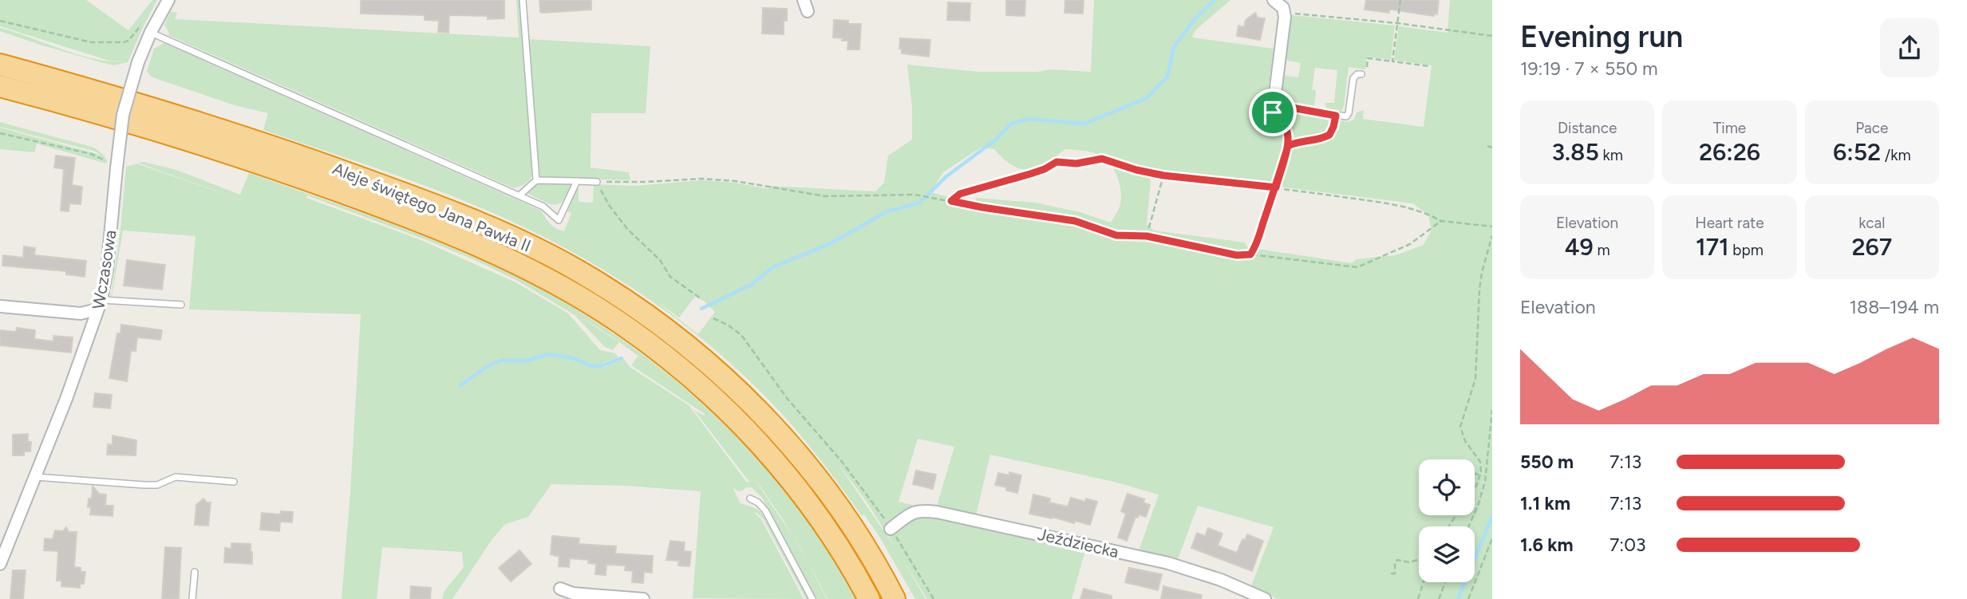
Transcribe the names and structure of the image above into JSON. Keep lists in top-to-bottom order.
{
  "streets": {
    "highway": ["Aleje świętego Jana Pawła II"],
    "street": ["Wczasowa", "Jeździecka"]
  },
  "page": {
    "heading": ["Evening run", "19:19 · 7 × 550 m"],
    "stats": [
      ["Distance", "3.85 km"],
      ["Time", "26:26"],
      ["Pace", "6:52 /km"],
      ["Elevation", "49 m"],
      ["Heart rate", "171 bpm"],
      ["kcal", "267"]
    ],
    "chart": ["Elevation", "188–194 m"],
    "list": [
      {
        "name": "550 m",
        "note": "7:13"
      },
      {
        "name": "1.1 km",
        "note": "7:13"
      },
      {
        "name": "1.6 km",
        "note": "7:03"
      }
    ]
  }
}
